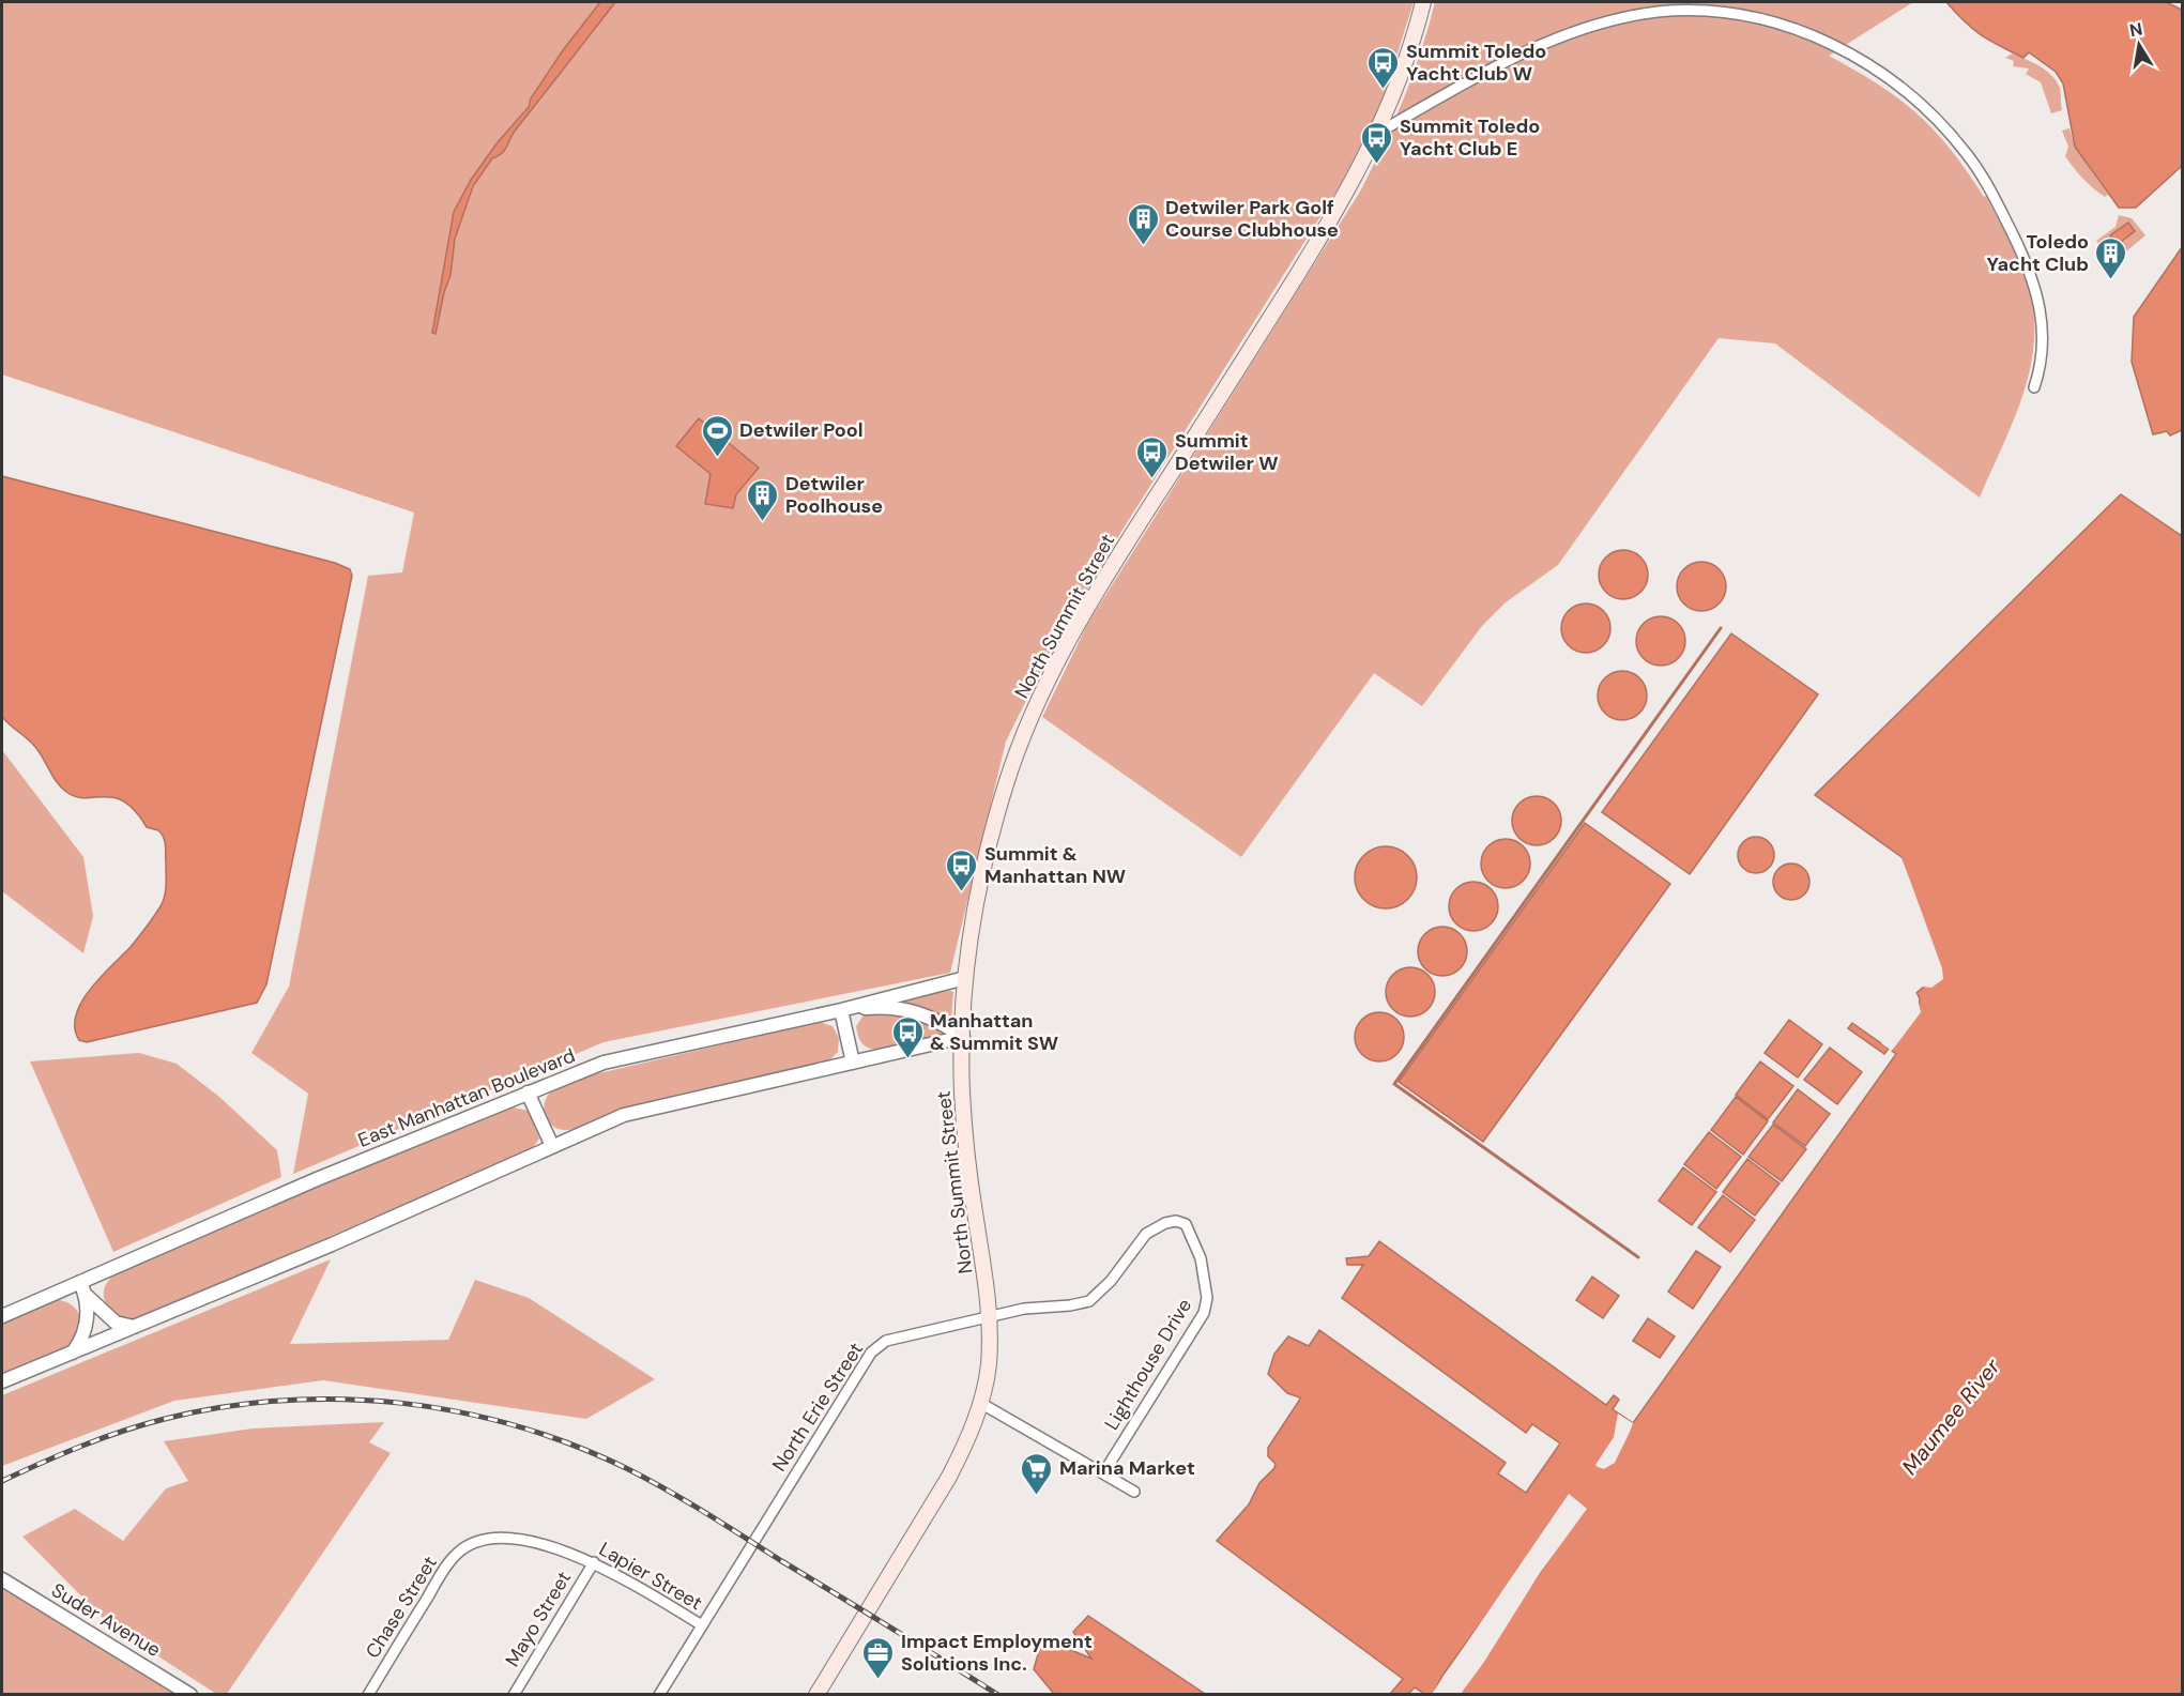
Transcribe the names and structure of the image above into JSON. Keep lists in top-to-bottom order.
{
  "streets": {
    "main road": ["North Summit Street"],
    "street": [
      "East Manhattan Boulevard",
      "Lighthouse Drive",
      "North Erie Street",
      "Lapier Street",
      "Chase Street",
      "Mayo Street",
      "Suder Avenue"
    ]
  },
  "crossings": [
    ["North Summit Street", "East Manhattan Boulevard"],
    ["North Summit Street", "North Erie Street"],
    ["Lighthouse Drive", "North Erie Street"],
    ["North Erie Street", "Lapier Street"],
    ["Lapier Street", "Chase Street"],
    ["Lapier Street", "Mayo Street"]
  ],
  "water": ["Maumee River"],
  "places": {
    "bus stop": [
      "Summit Toledo Yacht Club W",
      "Summit Toledo Yacht Club E",
      "Summit Detwiler W",
      "Summit & Manhattan NW",
      "Manhattan & Summit SW"
    ],
    "building": ["Detwiler Park Golf Course Clubhouse", "Toledo Yacht Club", "Detwiler Poolhouse"],
    "sports": ["Detwiler Pool"],
    "supermarket": ["Marina Market"],
    "office": ["Impact Employment Solutions Inc."]
  },
  "north": "top"
}
